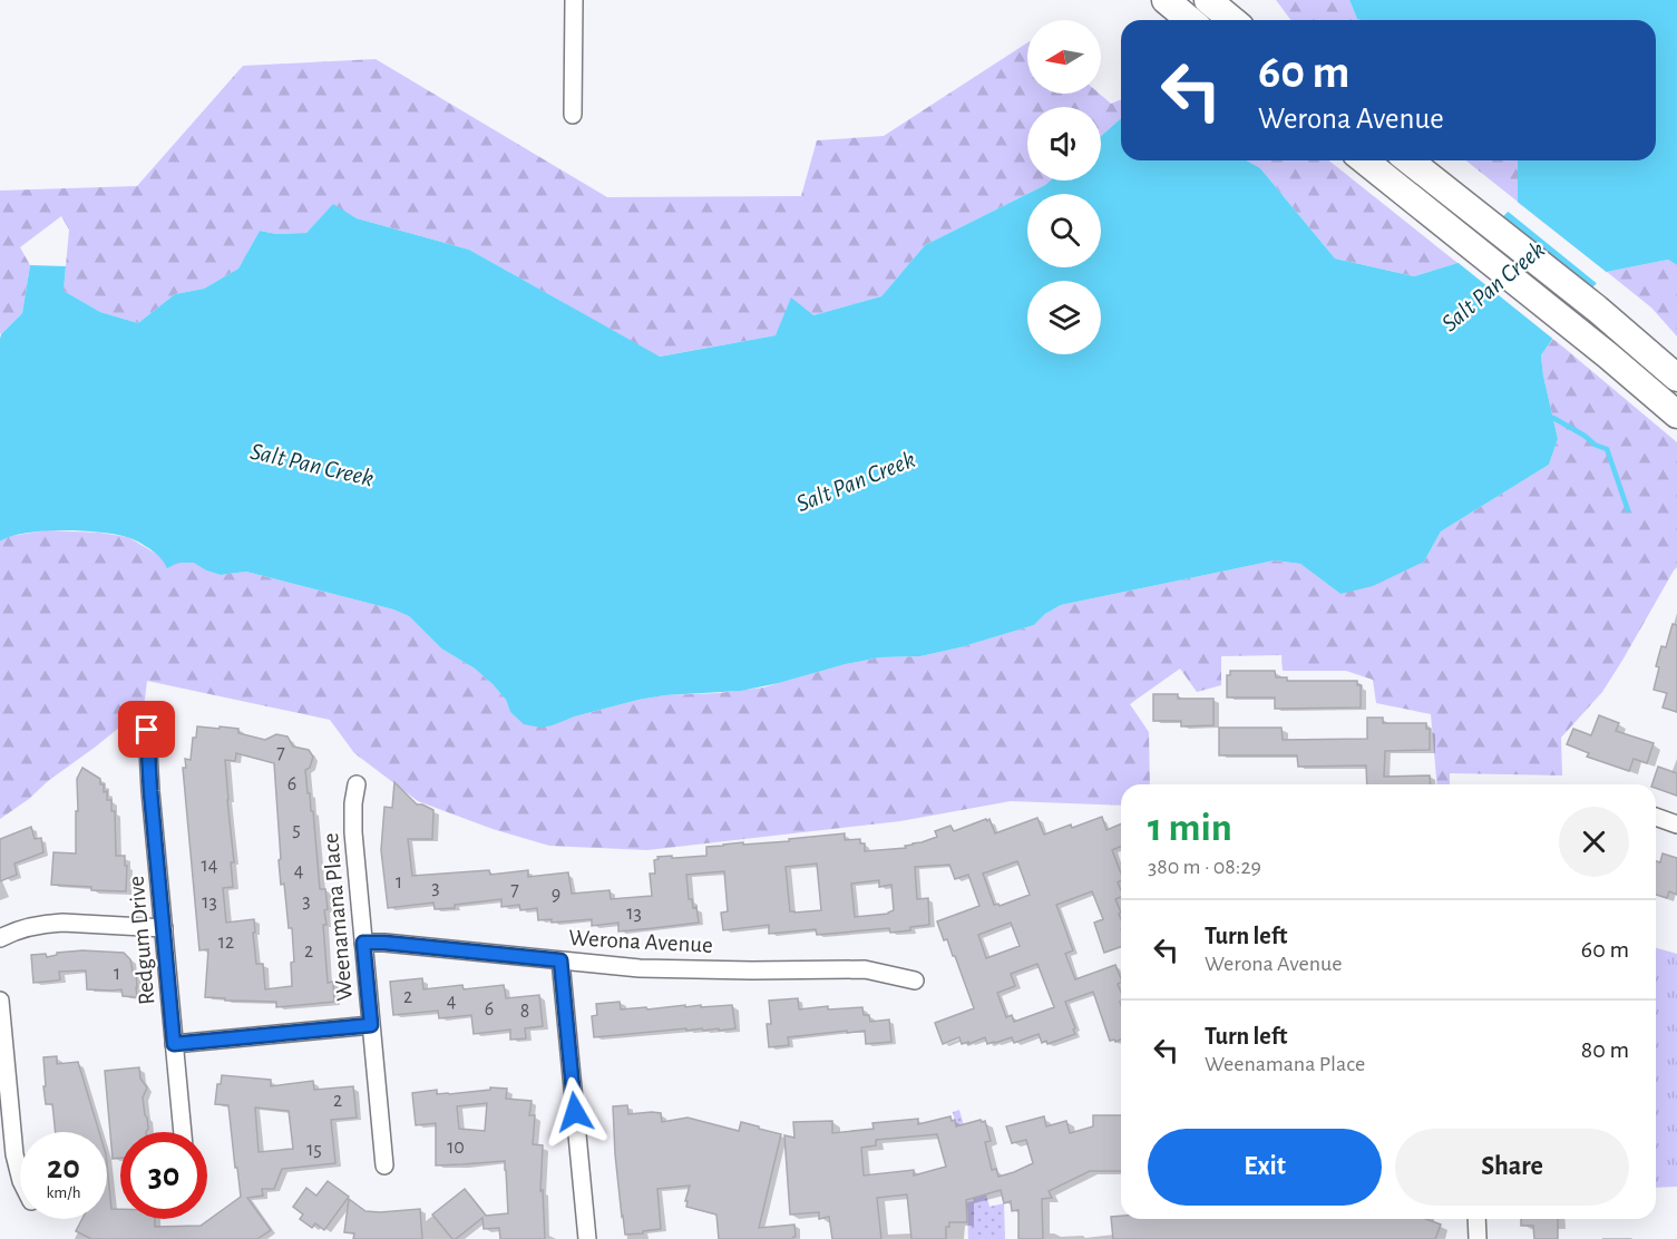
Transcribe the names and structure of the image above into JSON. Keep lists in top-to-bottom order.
{
  "streets": {
    "street": ["Weenamana Place", "Redgum Drive", "Werona Avenue"]
  },
  "crossings": [
    ["Weenamana Place", "Werona Avenue"]
  ],
  "water": ["Salt Pan Creek"],
  "house_numbers": [
    "7",
    "6",
    "5",
    "14",
    "4",
    "1",
    "3",
    "7",
    "9",
    "3",
    "13",
    "13",
    "12",
    "2",
    "1",
    "2",
    "4",
    "6",
    "8",
    "2",
    "10",
    "15"
  ],
  "north": "left",
  "page": {
    "turn": ["60 m", "Werona Avenue"],
    "heading": ["1 min", "380 m · 08:29"],
    "list": [
      {
        "name": "Turn left",
        "note": "Werona Avenue",
        "value": "60 m"
      },
      {
        "name": "Turn left",
        "note": "Weenamana Place",
        "value": "80 m"
      }
    ],
    "buttons": ["Exit", "Share"],
    "speed": "20 km/h",
    "limit": "30"
  }
}
